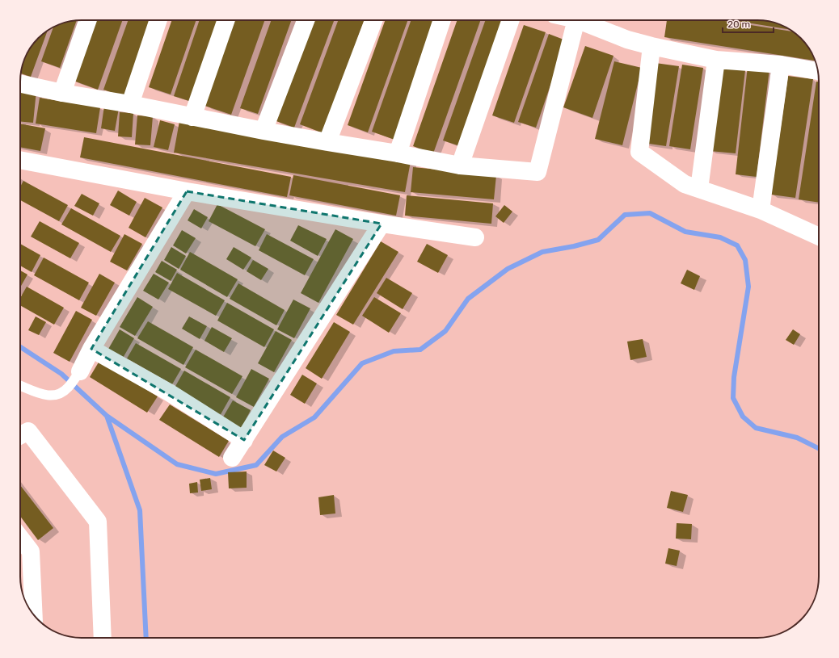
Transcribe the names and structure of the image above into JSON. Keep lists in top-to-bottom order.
{
  "scale_bar": "20 m"
}
